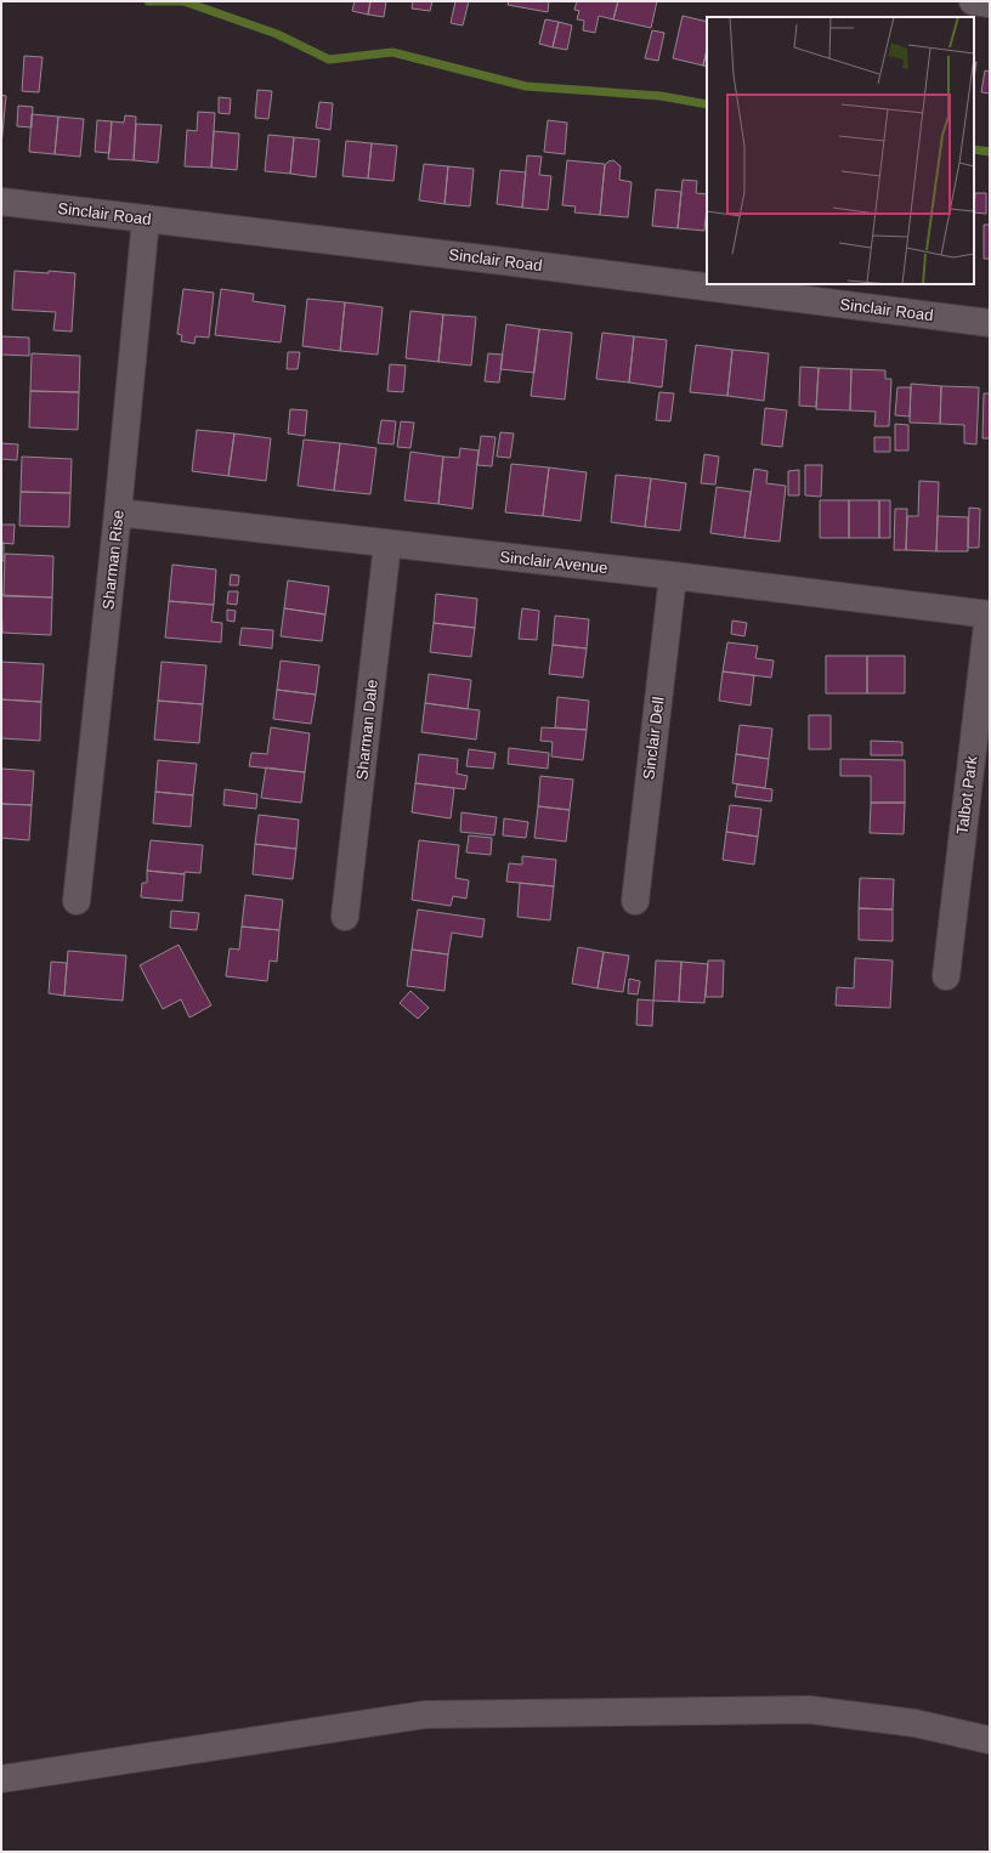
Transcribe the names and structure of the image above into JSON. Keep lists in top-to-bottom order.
{
  "streets": {
    "street": [
      "Sinclair Road",
      "Sharman Rise",
      "Sinclair Avenue",
      "Sharman Dale",
      "Sinclair Dell",
      "Talbot Park"
    ]
  },
  "crossings": [
    ["Sinclair Road", "Sharman Rise"],
    ["Sharman Rise", "Sinclair Avenue"],
    ["Sinclair Avenue", "Sharman Dale"],
    ["Sinclair Avenue", "Sinclair Dell"],
    ["Sinclair Avenue", "Talbot Park"]
  ]
}
